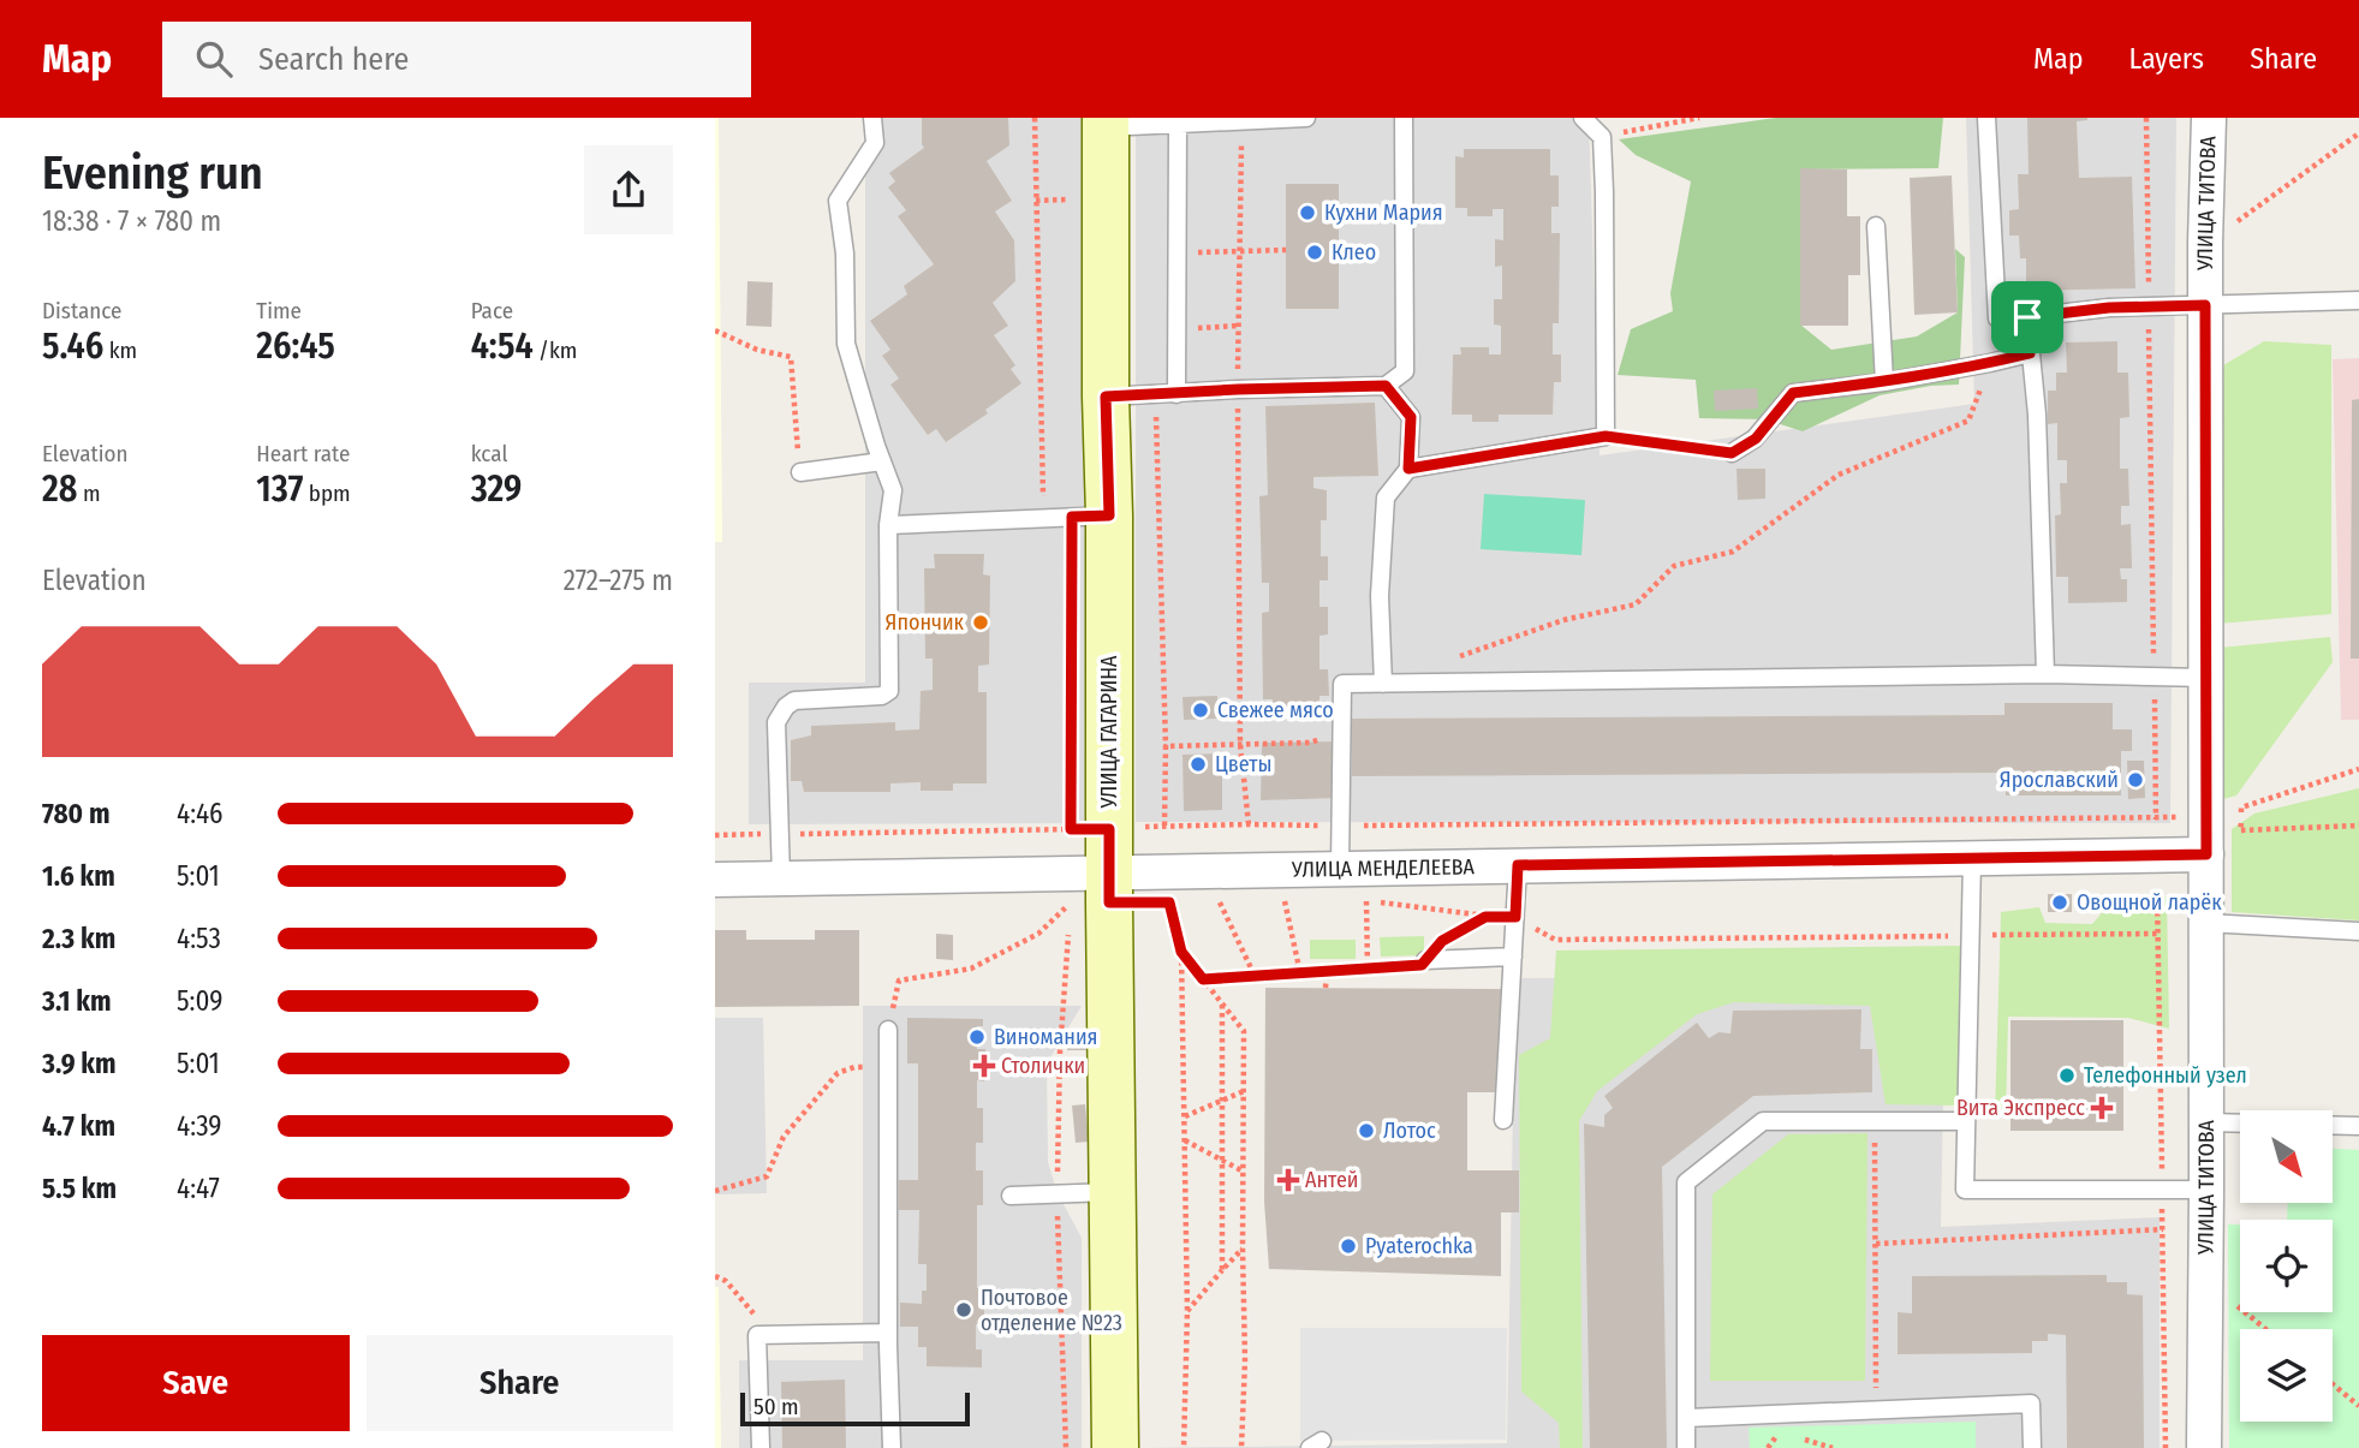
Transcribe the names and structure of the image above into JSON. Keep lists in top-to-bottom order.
{
  "streets": {
    "main road": ["УЛИЦА ГАГАРИНА"],
    "street": ["УЛИЦА ТИТОВА", "УЛИЦА МЕНДЕЛЕЕВА"]
  },
  "crossings": [
    ["УЛИЦА ТИТОВА", "УЛИЦА МЕНДЕЛЕЕВА"],
    ["УЛИЦА ГАГАРИНА", "УЛИЦА МЕНДЕЛЕЕВА"]
  ],
  "places": {
    "other": [
      "Кухни Мария",
      "Клео",
      "Япончик",
      "Свежее мясо",
      "Цветы",
      "Ярославский",
      "Овощной ларёк",
      "Виномания",
      "Телефонный узел",
      "Лотос",
      "Pyaterochka",
      "Почтовое отделение №23"
    ],
    "health": ["Столички", "Вита Экспресс", "Антей"]
  },
  "scale_bar": "50 m",
  "north": "bottom right",
  "page": {
    "header": "Map",
    "search": "Search here",
    "nav": ["Map", "Layers", "Share"],
    "heading": ["Evening run", "18:38 · 7 × 780 m"],
    "stats": [
      ["Distance", "5.46 km"],
      ["Time", "26:45"],
      ["Pace", "4:54 /km"],
      ["Elevation", "28 m"],
      ["Heart rate", "137 bpm"],
      ["kcal", "329"]
    ],
    "chart": ["Elevation", "272–275 m"],
    "list": [
      {
        "name": "780 m",
        "note": "4:46"
      },
      {
        "name": "1.6 km",
        "note": "5:01"
      },
      {
        "name": "2.3 km",
        "note": "4:53"
      },
      {
        "name": "3.1 km",
        "note": "5:09"
      },
      {
        "name": "3.9 km",
        "note": "5:01"
      },
      {
        "name": "4.7 km",
        "note": "4:39"
      },
      {
        "name": "5.5 km",
        "note": "4:47"
      }
    ],
    "buttons": ["Save", "Share"],
    "scale": "50 m"
  }
}
